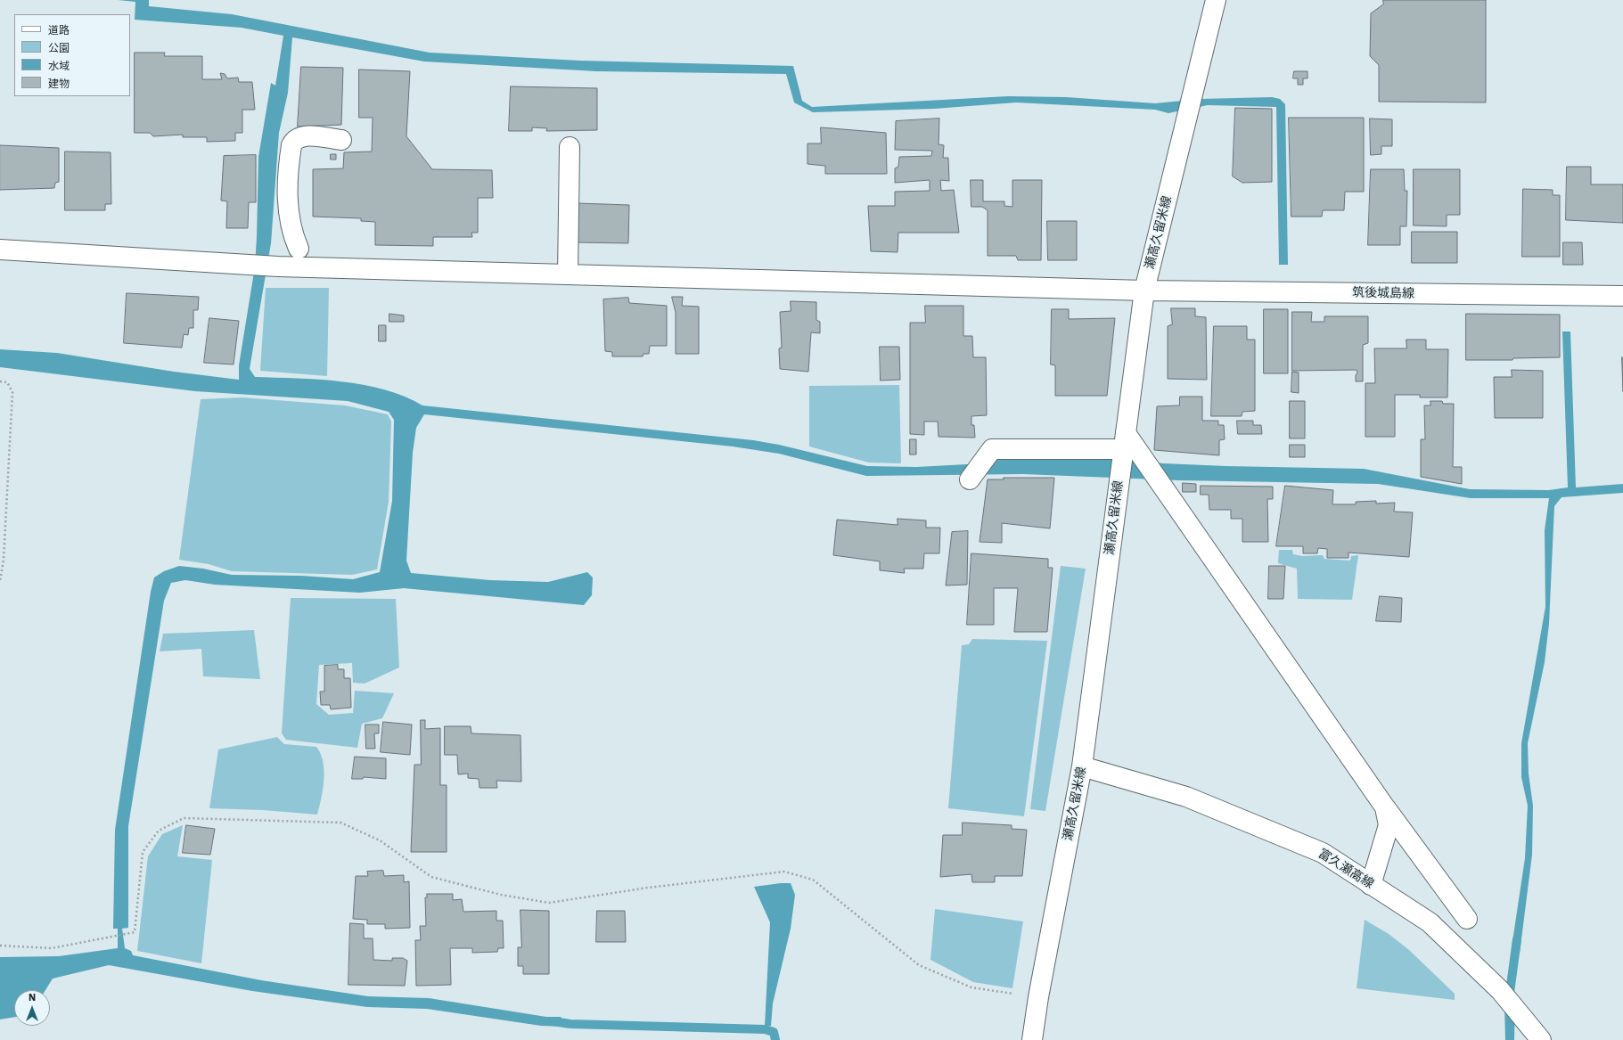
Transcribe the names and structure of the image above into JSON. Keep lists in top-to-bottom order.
{
  "streets": {
    "main road": ["瀬高久留米線", "筑後城島線", "富久瀬高線"]
  },
  "crossings": [
    ["瀬高久留米線", "筑後城島線"],
    ["瀬高久留米線", "富久瀬高線"]
  ],
  "legend": [
    "道路",
    "公園",
    "水域",
    "建物"
  ],
  "north": "top"
}
